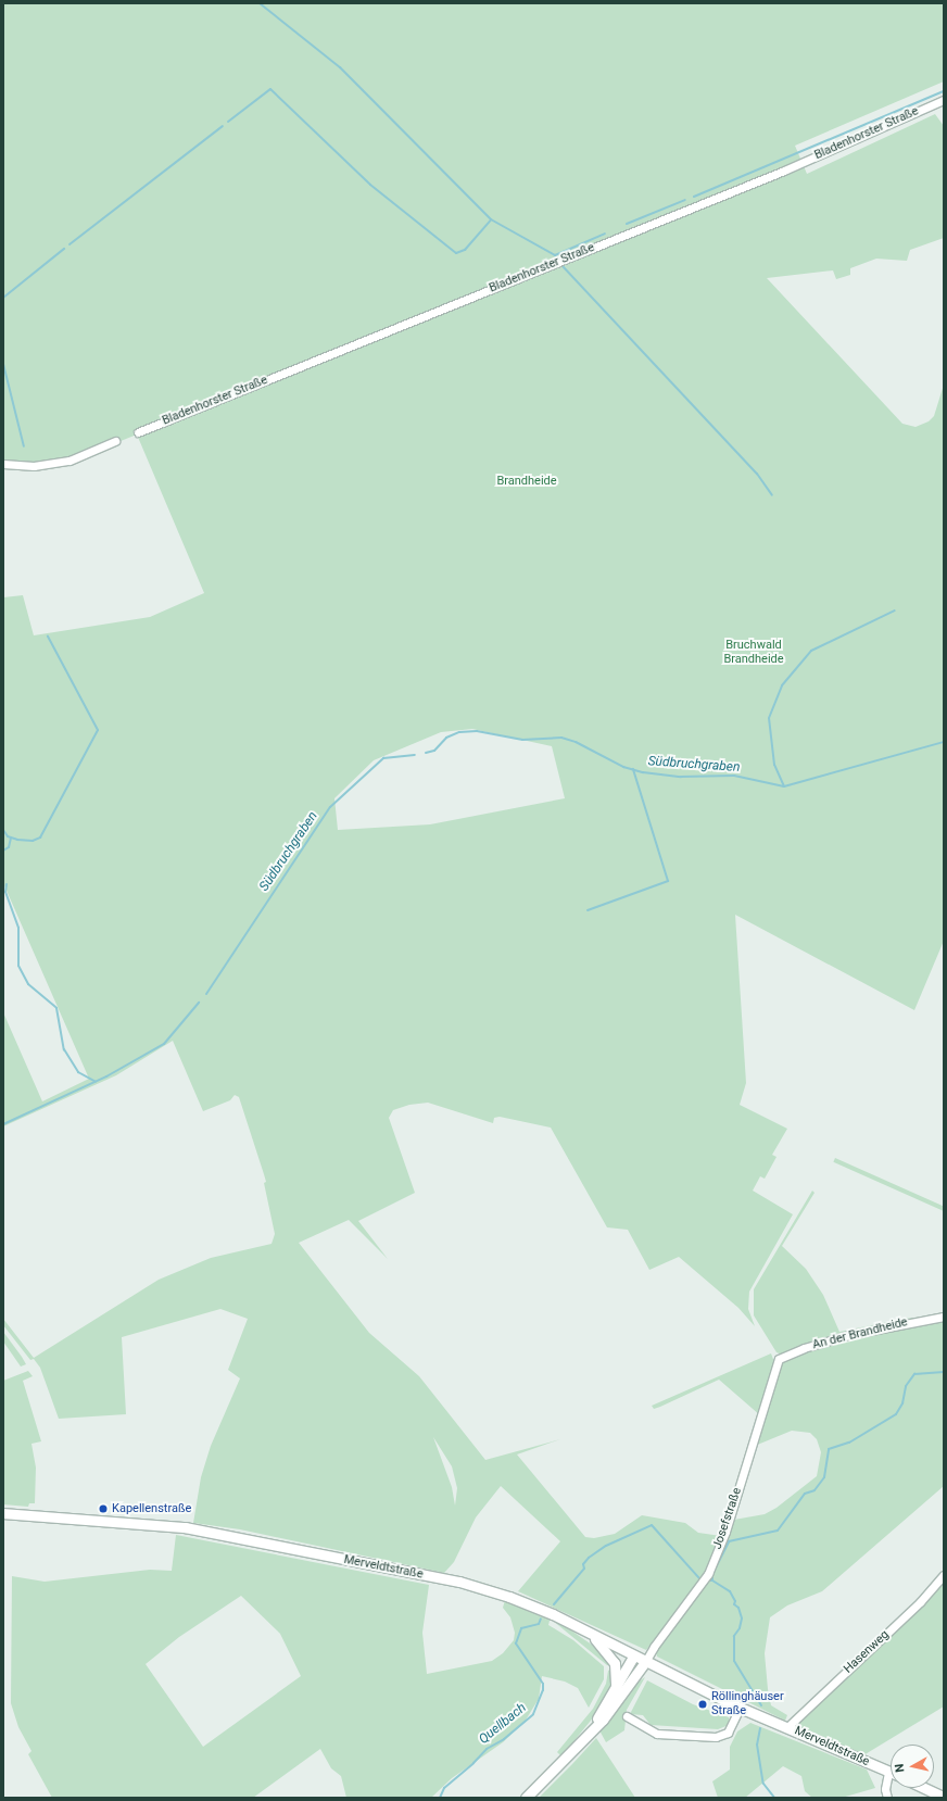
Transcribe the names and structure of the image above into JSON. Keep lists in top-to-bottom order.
{
  "streets": {
    "main road": ["Merveldtstraße"],
    "street": [
      "Bladenhorster Straße",
      "An der Brandheide",
      "Josefstraße",
      "Hasenweg"
    ]
  },
  "crossings": [
    ["An der Brandheide", "Josefstraße"],
    ["Josefstraße", "Merveldtstraße"],
    ["Merveldtstraße", "Hasenweg"]
  ],
  "water": ["Südbruchgraben", "Quellbach"],
  "parks": ["Brandheide", "Bruchwald Brandheide"],
  "places": ["Kapellenstraße", "Röllinghäuser Straße"],
  "north": "left"
}
